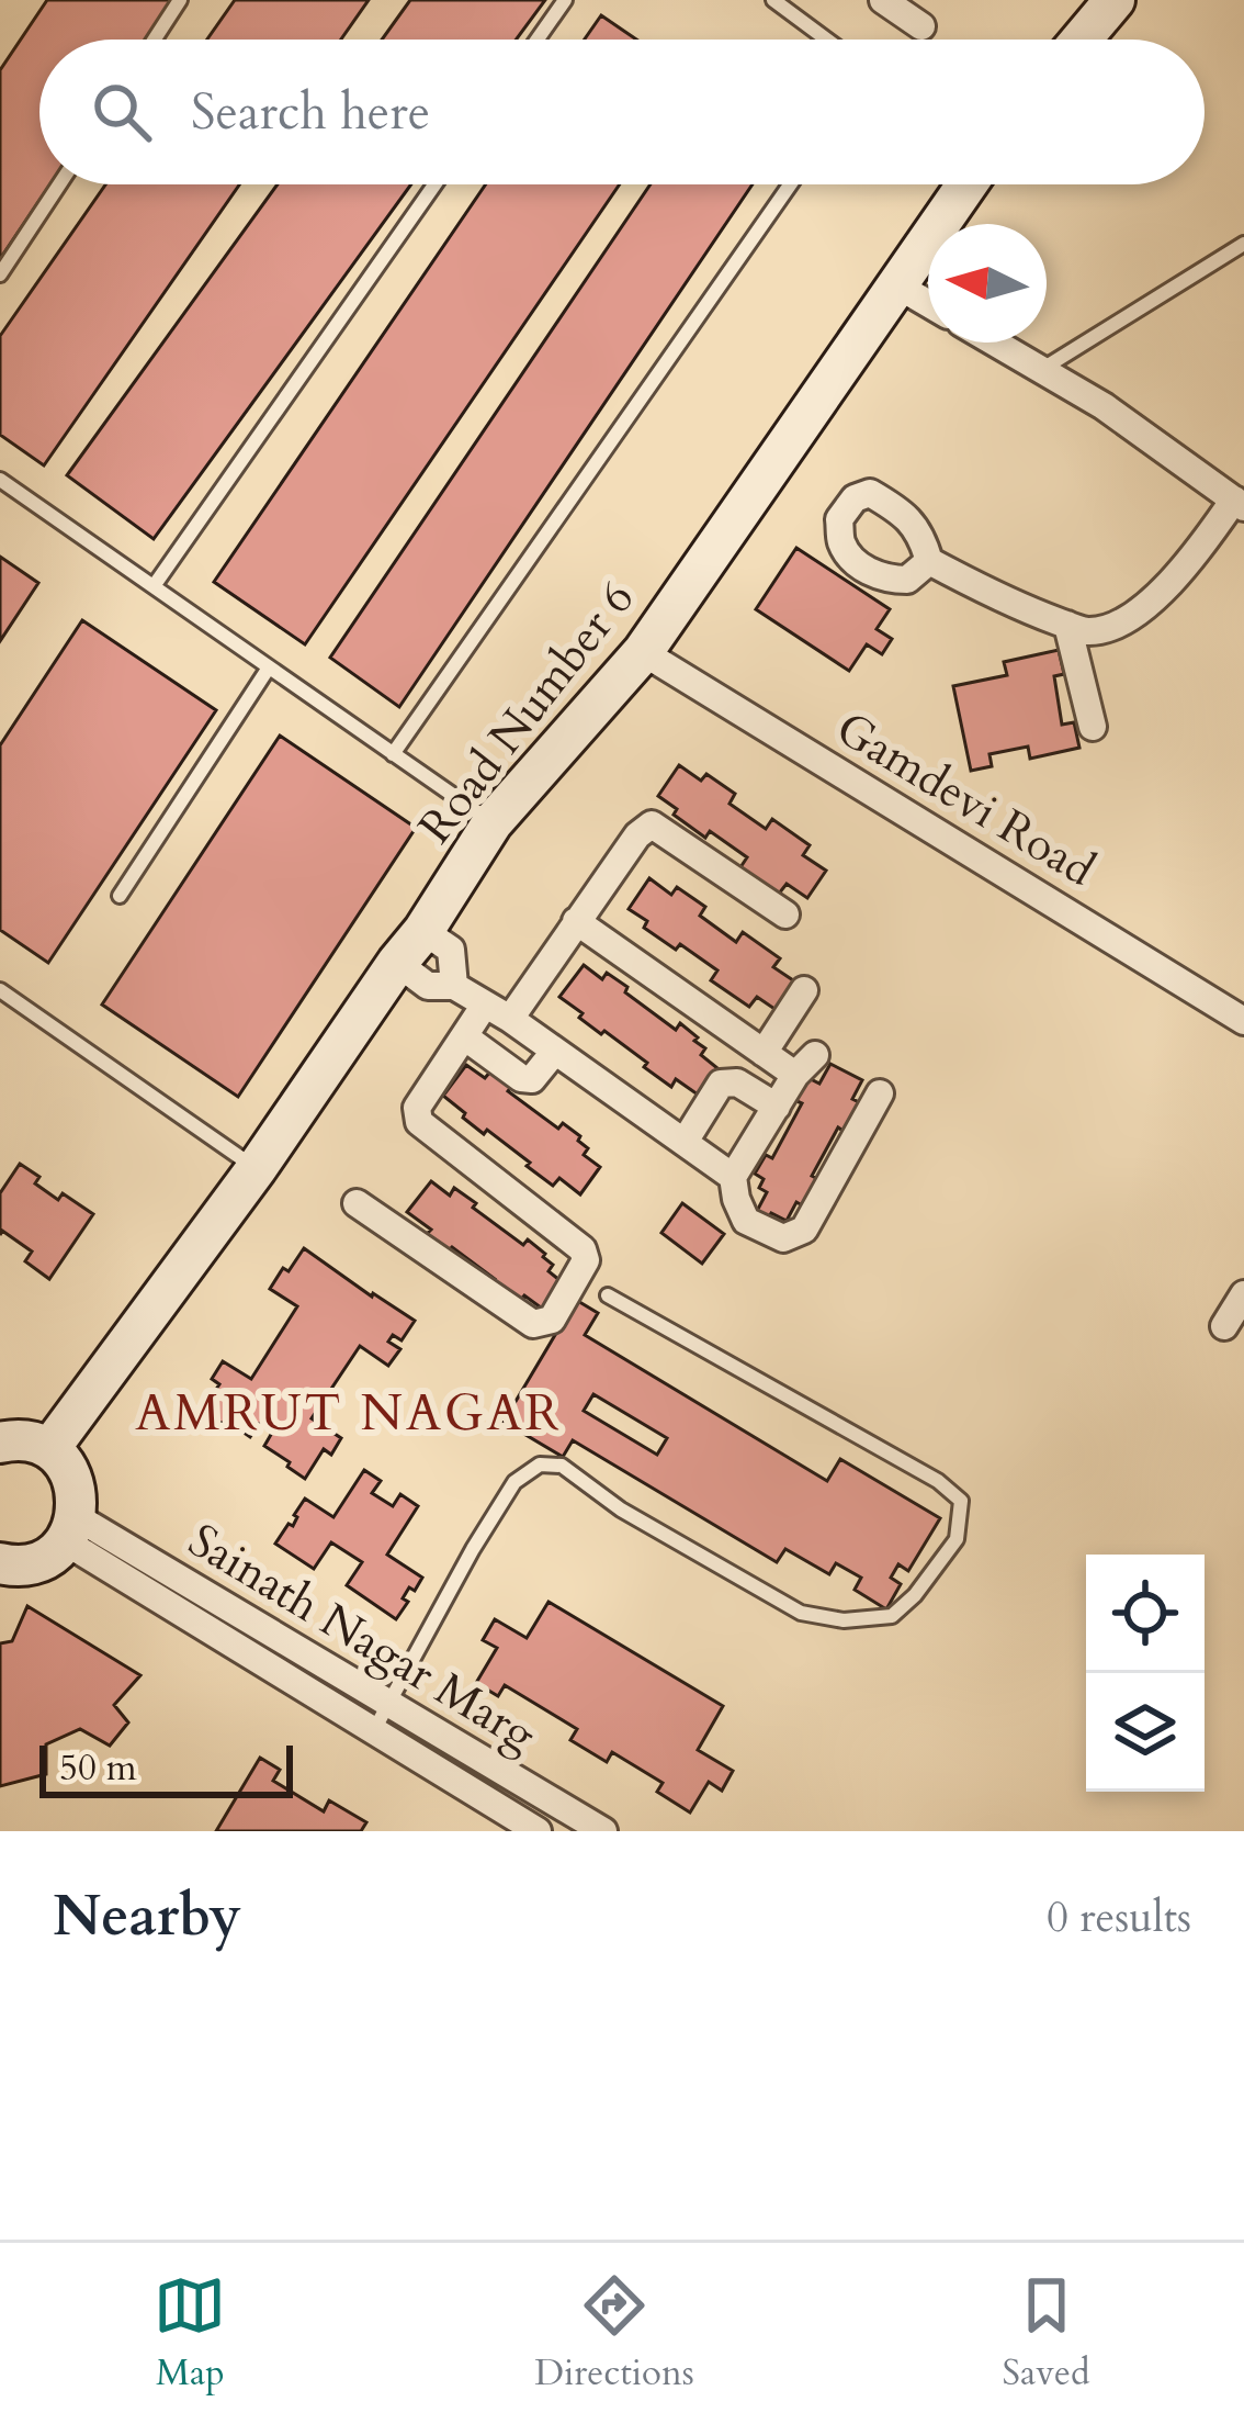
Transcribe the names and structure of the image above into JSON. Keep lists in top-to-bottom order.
{
  "streets": {
    "street": ["Road Number 6", "Gamdevi Road", "Sainath Nagar Marg"]
  },
  "crossings": [
    ["Road Number 6", "Gamdevi Road"]
  ],
  "districts": ["AMRUT NAGAR"],
  "scale_bar": "50 m",
  "north": "left",
  "page": {
    "search": "Search here",
    "scale": "50 m",
    "heading": ["Nearby", "0 results"],
    "nav": ["Map", "Directions", "Saved"]
  }
}
